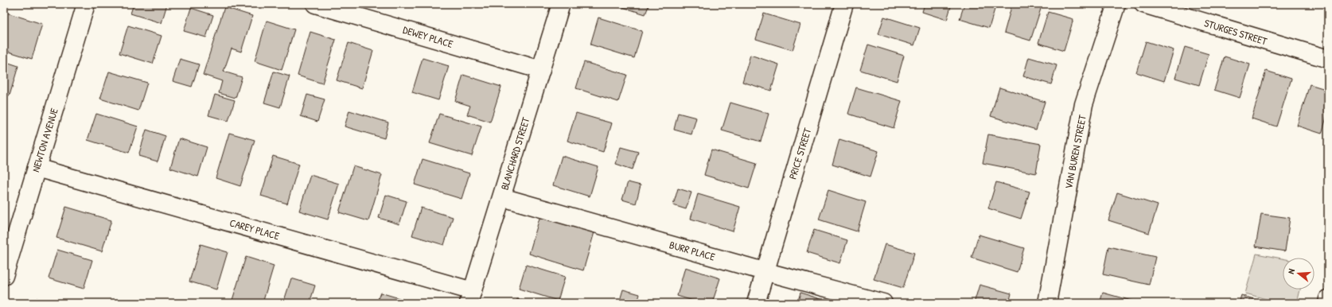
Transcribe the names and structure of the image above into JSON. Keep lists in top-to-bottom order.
{
  "streets": {
    "street": [
      "STURGES STREET",
      "DEWEY PLACE",
      "NEWTON AVENUE",
      "VAN BUREN STREET",
      "BLANCHARD STREET",
      "PRICE STREET",
      "CAREY PLACE",
      "BURR PLACE"
    ]
  },
  "crossings": [
    ["DEWEY PLACE", "BLANCHARD STREET"],
    ["NEWTON AVENUE", "CAREY PLACE"],
    ["BLANCHARD STREET", "CAREY PLACE"],
    ["BLANCHARD STREET", "BURR PLACE"],
    ["PRICE STREET", "BURR PLACE"]
  ],
  "north": "left"
}
